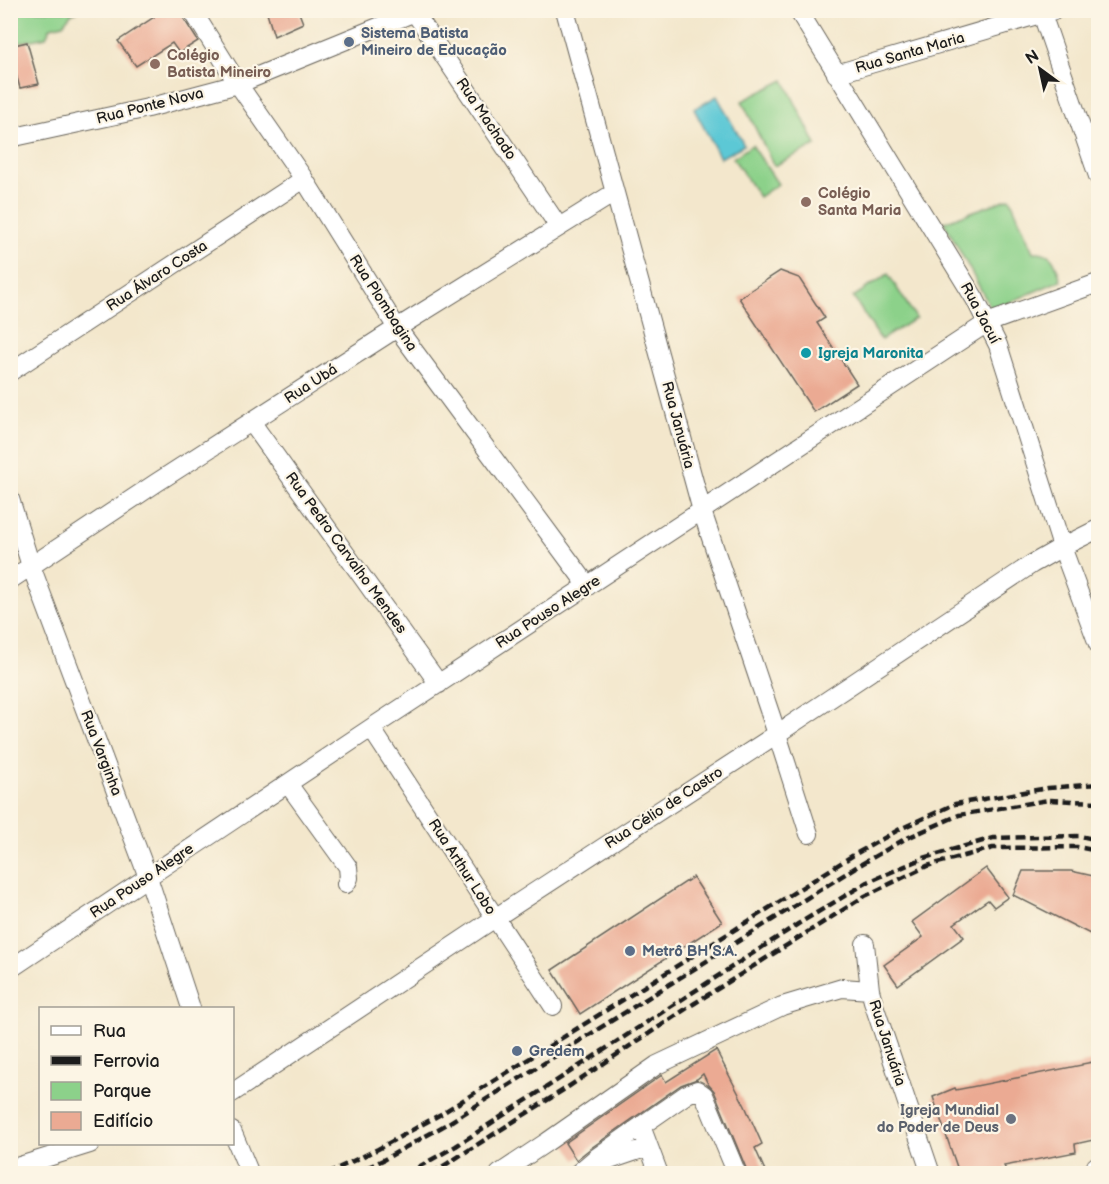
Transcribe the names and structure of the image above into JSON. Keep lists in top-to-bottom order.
{
  "streets": {
    "street": [
      "Rua Santa Maria",
      "Rua Ponte Nova",
      "Rua Machado",
      "Rua Álvaro Costa",
      "Rua Plombagina",
      "Rua Jacuí",
      "Rua Ubá",
      "Rua Januária",
      "Rua Pedro Carvalho Mendes",
      "Rua Pouso Alegre",
      "Rua Varginha",
      "Rua Célio de Castro",
      "Rua Arthur Lobo"
    ]
  },
  "crossings": [
    ["Rua Santa Maria", "Rua Jacuí"],
    ["Rua Ponte Nova", "Rua Machado"],
    ["Rua Ponte Nova", "Rua Plombagina"],
    ["Rua Machado", "Rua Ubá"],
    ["Rua Álvaro Costa", "Rua Plombagina"],
    ["Rua Plombagina", "Rua Ubá"],
    ["Rua Plombagina", "Rua Pouso Alegre"],
    ["Rua Jacuí", "Rua Pouso Alegre"],
    ["Rua Jacuí", "Rua Célio de Castro"],
    ["Rua Ubá", "Rua Januária"],
    ["Rua Ubá", "Rua Pedro Carvalho Mendes"],
    ["Rua Ubá", "Rua Varginha"],
    ["Rua Januária", "Rua Pouso Alegre"],
    ["Rua Januária", "Rua Célio de Castro"],
    ["Rua Pedro Carvalho Mendes", "Rua Pouso Alegre"],
    ["Rua Pouso Alegre", "Rua Varginha"],
    ["Rua Pouso Alegre", "Rua Arthur Lobo"],
    ["Rua Célio de Castro", "Rua Arthur Lobo"]
  ],
  "places": [
    "Sistema Batista Mineiro de Educação",
    "Colégio Batista Mineiro",
    "Colégio Santa Maria",
    "Igreja Maronita",
    "Metrô BH S.A.",
    "Gredem",
    "Igreja Mundial do Poder de Deus"
  ],
  "legend": [
    "Rua",
    "Ferrovia",
    "Parque",
    "Edifício"
  ],
  "north": "top left"
}
